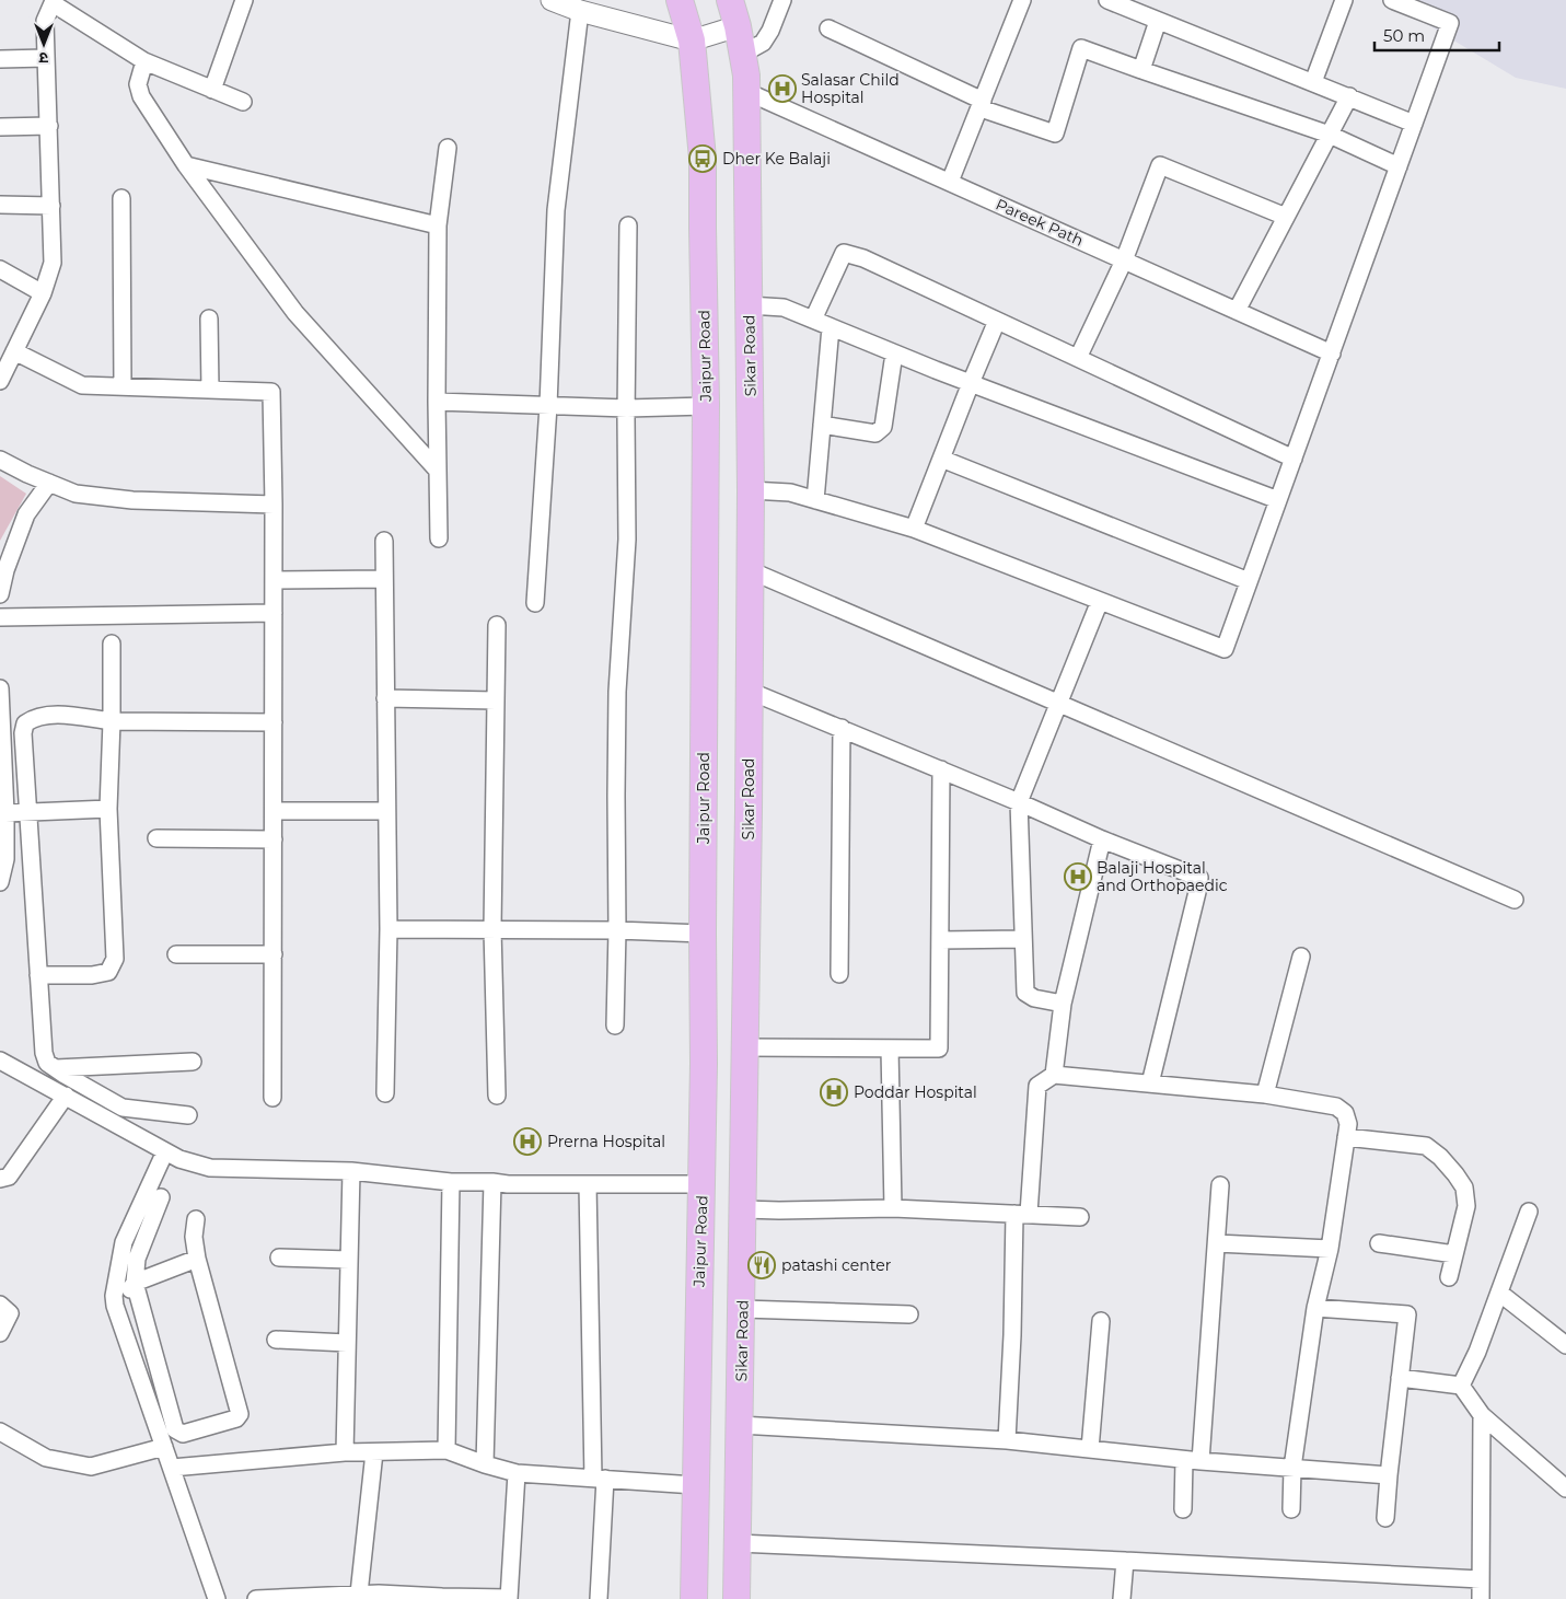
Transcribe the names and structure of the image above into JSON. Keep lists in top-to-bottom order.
{
  "streets": {
    "main road": ["Jaipur Road", "Sikar Road"],
    "street": ["Pareek Path"]
  },
  "crossings": [
    ["Pareek Path", "Sikar Road"]
  ],
  "places": {
    "hospital": [
      "Salasar Child Hospital",
      "Balaji Hospital and Orthopaedic",
      "Poddar Hospital",
      "Prerna Hospital"
    ],
    "bus stop": ["Dher Ke Balaji"],
    "restaurant": ["patashi center"]
  },
  "scale_bar": "50 m",
  "north": "bottom"
}
